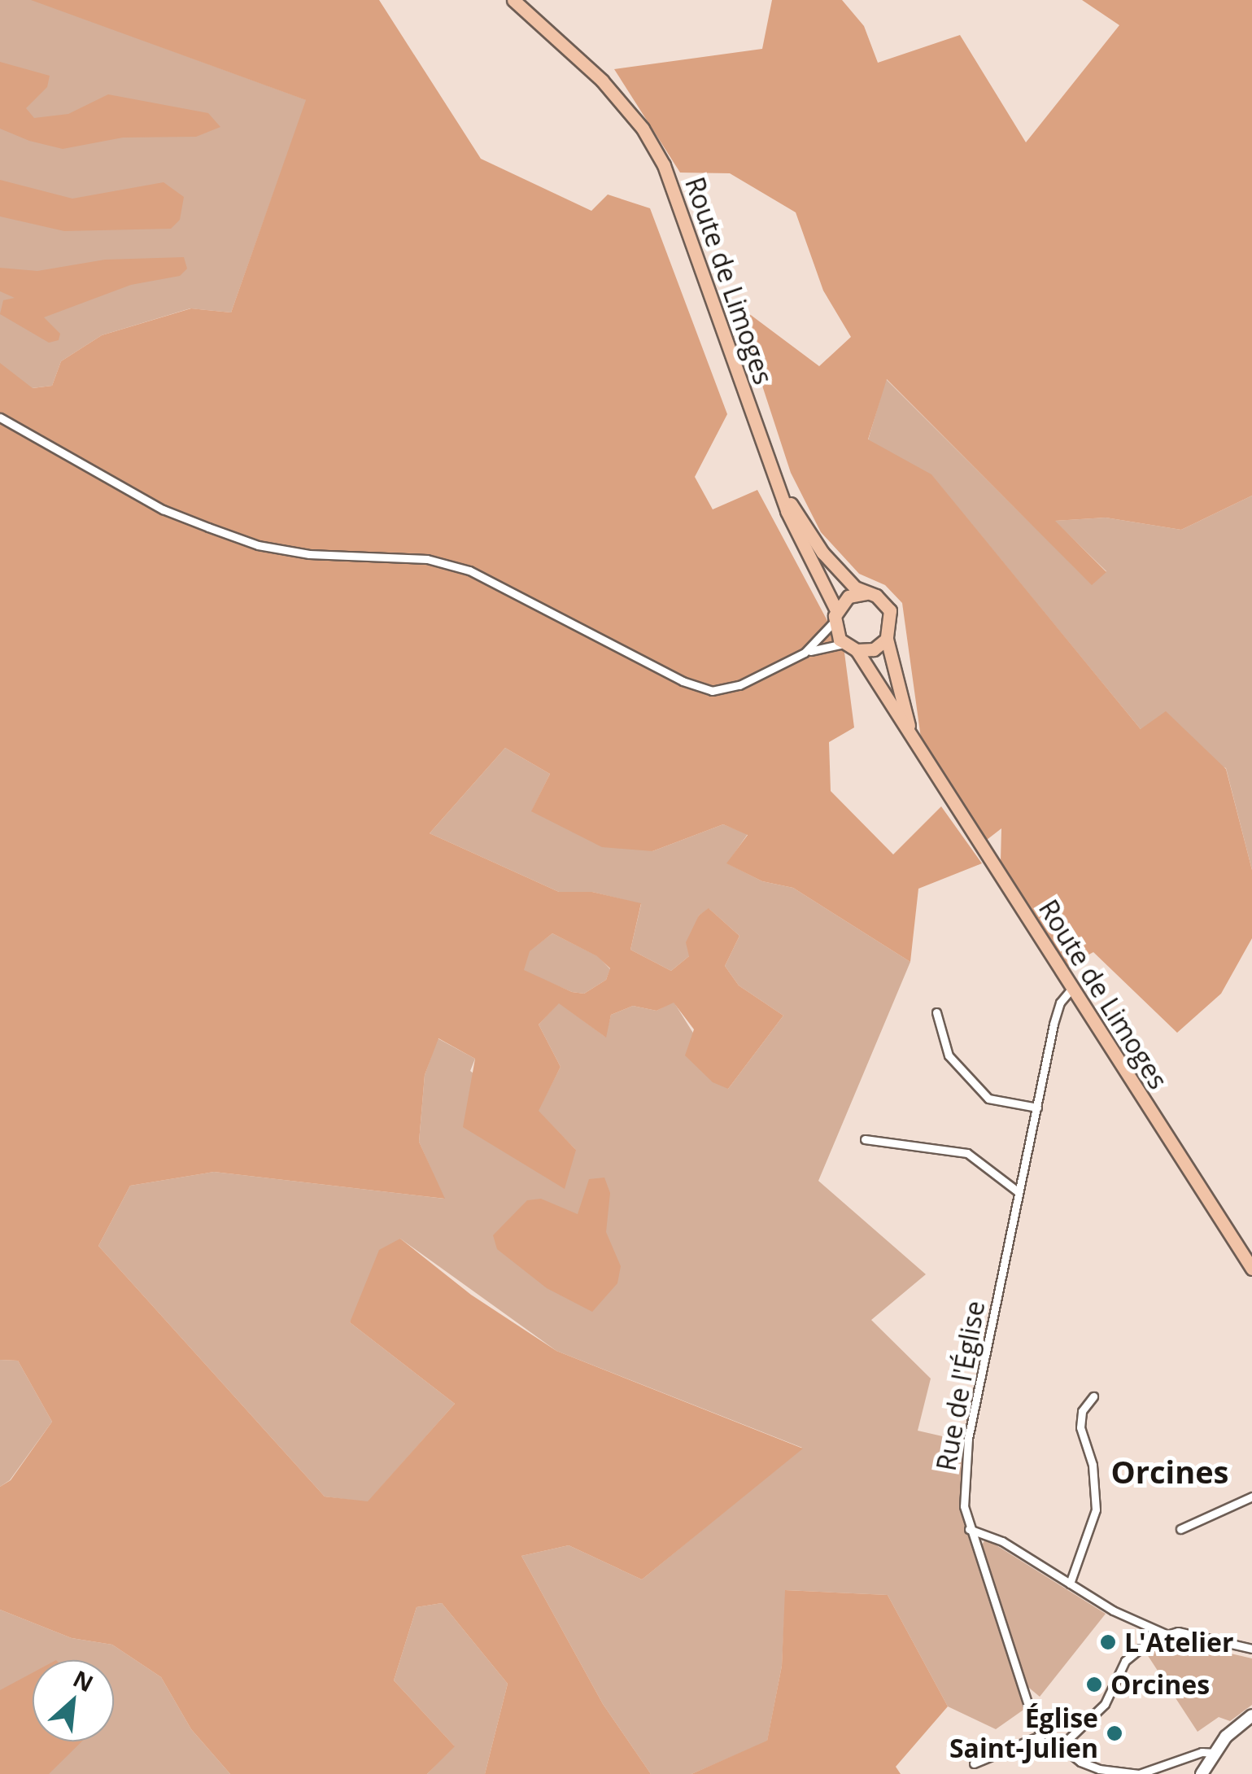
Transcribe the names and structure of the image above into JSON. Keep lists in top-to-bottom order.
{
  "streets": {
    "main road": ["Route de Limoges"],
    "street": ["Rue de l'Église"]
  },
  "crossings": [
    ["Route de Limoges", "Rue de l'Église"]
  ],
  "districts": ["Orcines"],
  "places": ["L'Atelier", "Orcines", "Église Saint-Julien"],
  "north": "top right"
}
